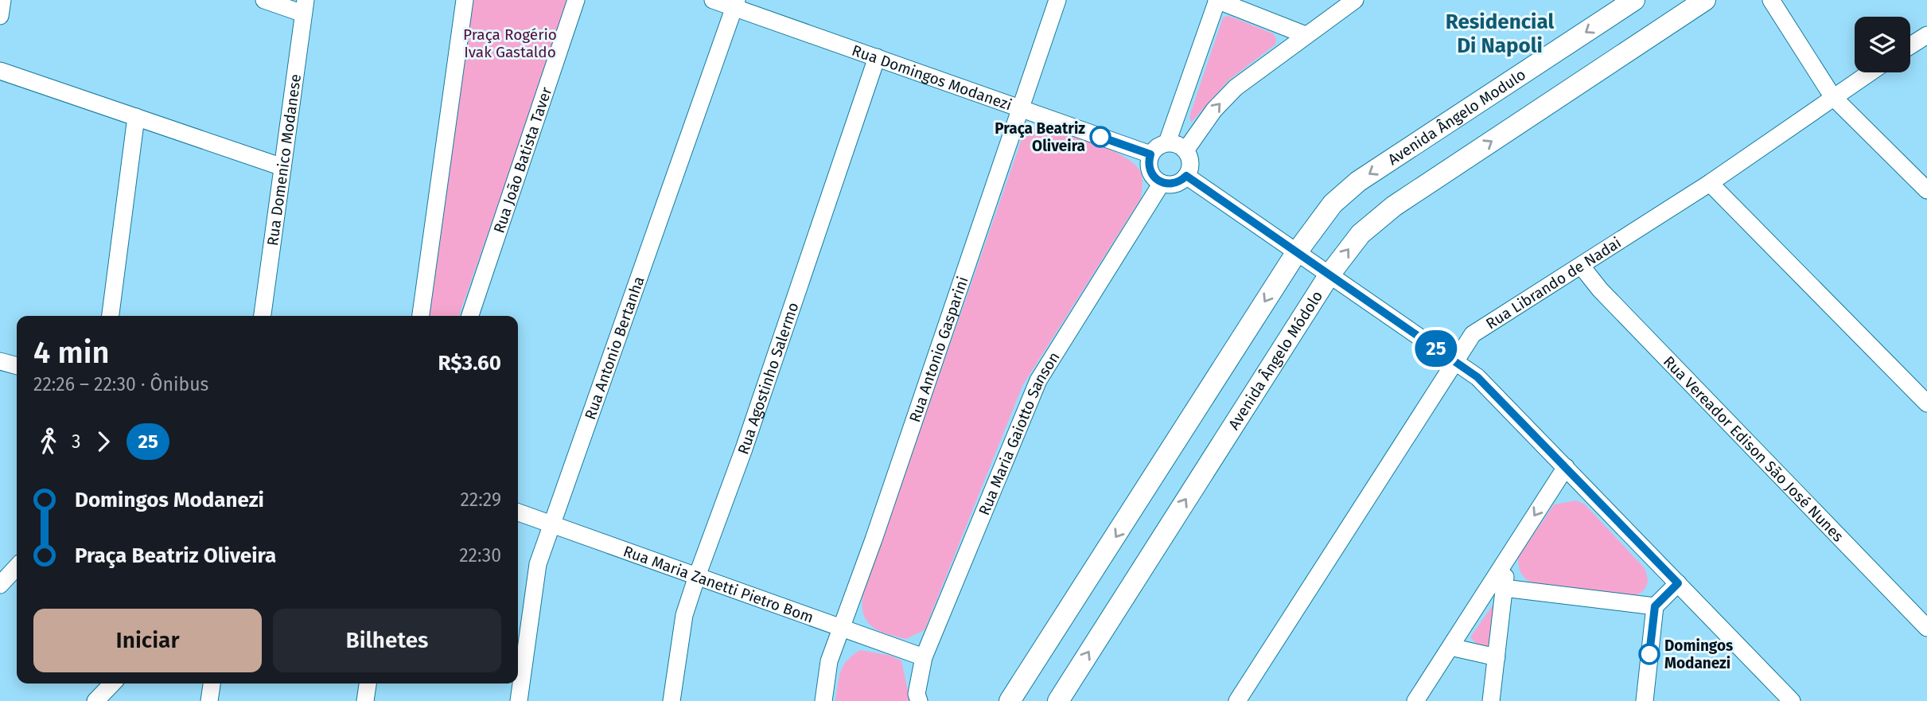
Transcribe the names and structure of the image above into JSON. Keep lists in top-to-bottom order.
{
  "streets": {
    "street": [
      "Rua Domingos Modanezi",
      "Avenida Ângelo Modulo",
      "Rua Domenico Modanese",
      "Rua João Batista Taver",
      "Rua Librando de Nadai",
      "Rua Antonio Bertanha",
      "Rua Antonio Gasparini",
      "Avenida Ângelo Módolo",
      "Rua Agostinho Salermo",
      "Rua Maria Gaiotto Sanson",
      "Rua Vereador Edison São José Nunes",
      "Rua Maria Zanetti Pietro Bom"
    ]
  },
  "crossings": [
    ["Rua Domingos Modanezi", "Rua Antonio Bertanha"],
    ["Rua Domingos Modanezi", "Rua Antonio Gasparini"],
    ["Rua Domingos Modanezi", "Rua Agostinho Salermo"],
    ["Rua Domingos Modanezi", "Rua Maria Gaiotto Sanson"],
    ["Rua Librando de Nadai", "Rua Vereador Edison São José Nunes"],
    ["Rua Antonio Bertanha", "Rua Maria Zanetti Pietro Bom"],
    ["Rua Antonio Gasparini", "Rua Maria Zanetti Pietro Bom"],
    ["Rua Agostinho Salermo", "Rua Maria Zanetti Pietro Bom"],
    ["Rua Maria Gaiotto Sanson", "Rua Maria Zanetti Pietro Bom"]
  ],
  "districts": ["Residencial Di Napoli"],
  "parks": ["Praça Rogério Ivak Gastaldo"],
  "places": ["Praça Beatriz Oliveira", "Domingos Modanezi"],
  "lines": ["bus line 25"],
  "page": {
    "on_map": "25",
    "heading": ["4 min", "22:26 – 22:30 · Ônibus", "R$3.60"],
    "legs": ["3", "25"],
    "list": [
      {
        "name": "Domingos Modanezi",
        "value": "22:29"
      },
      {
        "name": "Praça Beatriz Oliveira",
        "value": "22:30"
      }
    ],
    "buttons": ["Iniciar", "Bilhetes"]
  }
}
